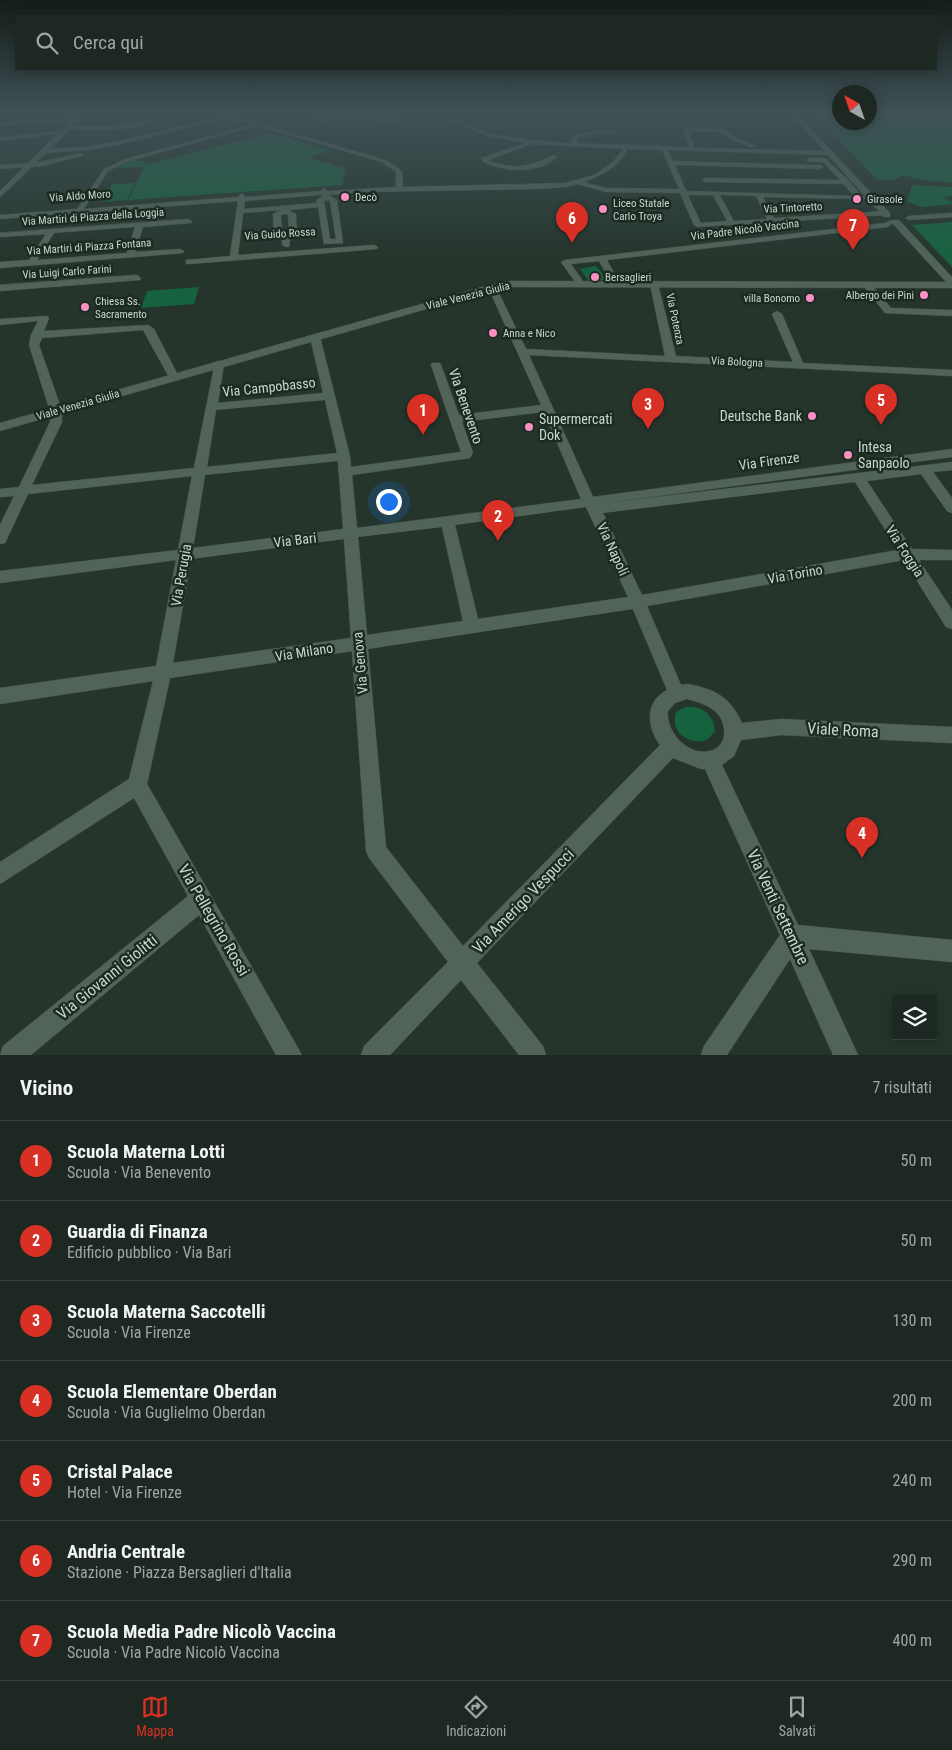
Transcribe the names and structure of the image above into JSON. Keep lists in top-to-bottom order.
{
  "streets": {
    "main road": ["Viale Venezia Giulia"],
    "street": [
      "Via Aldo Moro",
      "Via Tintoretto",
      "Via Martiri di Piazza della Loggia",
      "Via Padre Nicolò Vaccina",
      "Via Guido Rossa",
      "Via Martiri di Piazza Fontana",
      "Via Luigi Carlo Farini",
      "Via Potenza",
      "Via Bologna",
      "Via Campobasso",
      "Via Benevento",
      "Via Firenze",
      "Via Bari",
      "Via Napoli",
      "Via Foggia",
      "Via Torino",
      "Via Perugia",
      "Via Milano",
      "Via Genova",
      "Viale Roma",
      "Via Amerigo Vespucci",
      "Via Venti Settembre",
      "Via Pellegrino Rossi",
      "Via Giovanni Giolitti"
    ]
  },
  "crossings": [
    ["Via Aldo Moro", "Via Guido Rossa"],
    ["Via Tintoretto", "Via Padre Nicolò Vaccina"],
    ["Via Padre Nicolò Vaccina", "Viale Venezia Giulia"],
    ["Viale Venezia Giulia", "Via Potenza"],
    ["Viale Venezia Giulia", "Via Napoli"],
    ["Viale Venezia Giulia", "Via Perugia"],
    ["Viale Venezia Giulia", "Via Genova"],
    ["Via Potenza", "Via Bologna"],
    ["Via Bologna", "Via Napoli"],
    ["Via Campobasso", "Via Perugia"],
    ["Via Campobasso", "Via Genova"],
    ["Via Benevento", "Via Genova"],
    ["Via Firenze", "Via Bari"],
    ["Via Firenze", "Via Napoli"],
    ["Via Firenze", "Via Foggia"],
    ["Via Bari", "Via Napoli"],
    ["Via Bari", "Via Perugia"],
    ["Via Bari", "Via Genova"],
    ["Via Napoli", "Via Torino"],
    ["Via Napoli", "Via Milano"],
    ["Via Napoli", "Viale Roma"],
    ["Via Napoli", "Via Amerigo Vespucci"],
    ["Via Napoli", "Via Venti Settembre"],
    ["Via Foggia", "Via Torino"],
    ["Via Torino", "Via Milano"],
    ["Via Perugia", "Via Milano"],
    ["Via Perugia", "Via Pellegrino Rossi"],
    ["Via Milano", "Via Genova"],
    ["Via Genova", "Via Amerigo Vespucci"],
    ["Viale Roma", "Via Amerigo Vespucci"],
    ["Viale Roma", "Via Venti Settembre"],
    ["Via Amerigo Vespucci", "Via Venti Settembre"],
    ["Via Pellegrino Rossi", "Via Giovanni Giolitti"]
  ],
  "places": [
    "Decò",
    "Girasole",
    "Liceo Statale Carlo Troya",
    "Bersaglieri",
    "Albergo dei Pini",
    "villa Bonomo",
    "Chiesa Ss. Sacramento",
    "Anna e Nico",
    "Deutsche Bank",
    "Supermercati Dok",
    "Intesa Sanpaolo"
  ],
  "north": "top left",
  "page": {
    "search": "Cerca qui",
    "pins": [
      "6",
      "7",
      "5",
      "3",
      "1",
      "2",
      "4"
    ],
    "heading": ["Vicino", "7 risultati"],
    "list": [
      {
        "mark": "1",
        "name": "Scuola Materna Lotti",
        "note": "Scuola · Via Benevento",
        "value": "50 m"
      },
      {
        "mark": "2",
        "name": "Guardia di Finanza",
        "note": "Edificio pubblico · Via Bari",
        "value": "50 m"
      },
      {
        "mark": "3",
        "name": "Scuola Materna Saccotelli",
        "note": "Scuola · Via Firenze",
        "value": "130 m"
      },
      {
        "mark": "4",
        "name": "Scuola Elementare Oberdan",
        "note": "Scuola · Via Guglielmo Oberdan",
        "value": "200 m"
      },
      {
        "mark": "5",
        "name": "Cristal Palace",
        "note": "Hotel · Via Firenze",
        "value": "240 m"
      },
      {
        "mark": "6",
        "name": "Andria Centrale",
        "note": "Stazione · Piazza Bersaglieri d'Italia",
        "value": "290 m"
      },
      {
        "mark": "7",
        "name": "Scuola Media Padre Nicolò Vaccina",
        "note": "Scuola · Via Padre Nicolò Vaccina",
        "value": "400 m"
      }
    ],
    "nav": ["Mappa", "Indicazioni", "Salvati"]
  }
}
